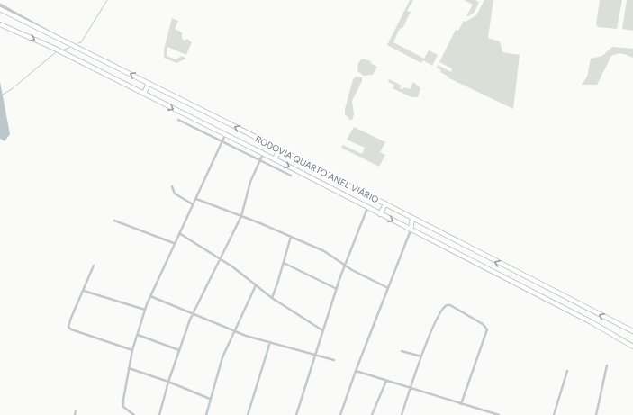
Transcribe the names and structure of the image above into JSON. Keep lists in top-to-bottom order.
{
  "streets": {
    "highway": ["RODOVIA QUARTO ANEL VIÁRIO"]
  }
}
